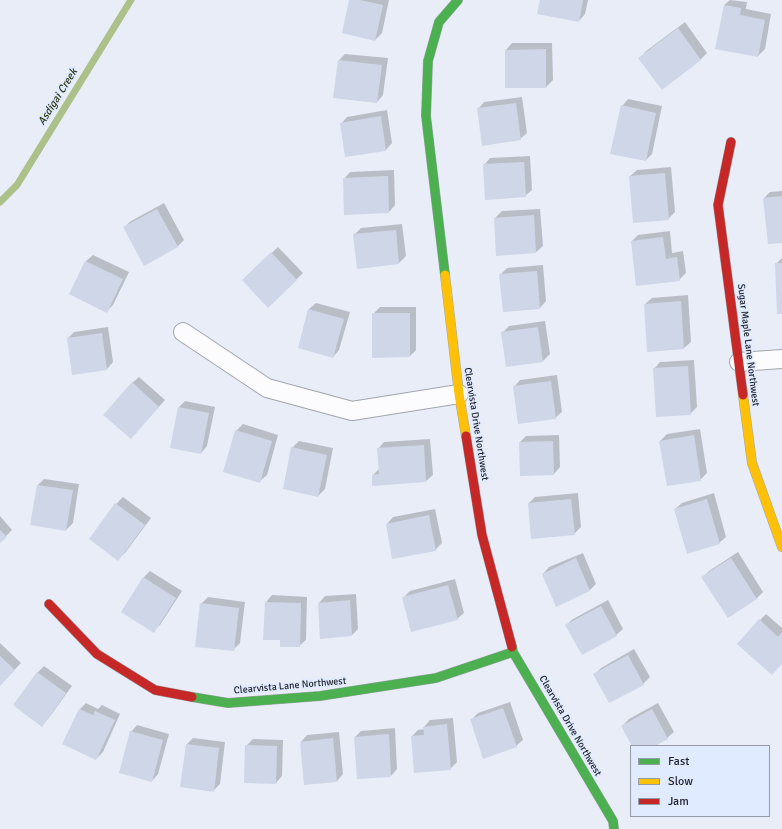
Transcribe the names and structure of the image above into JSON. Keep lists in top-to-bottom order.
{
  "streets": {
    "street": ["Sugar Maple Lane Northwest", "Clearvista Drive Northwest", "Clearvista Lane Northwest"]
  },
  "crossings": [
    ["Clearvista Drive Northwest", "Clearvista Lane Northwest"]
  ],
  "water": ["Asdigai Creek"],
  "legend": ["Fast", "Slow", "Jam"]
}
